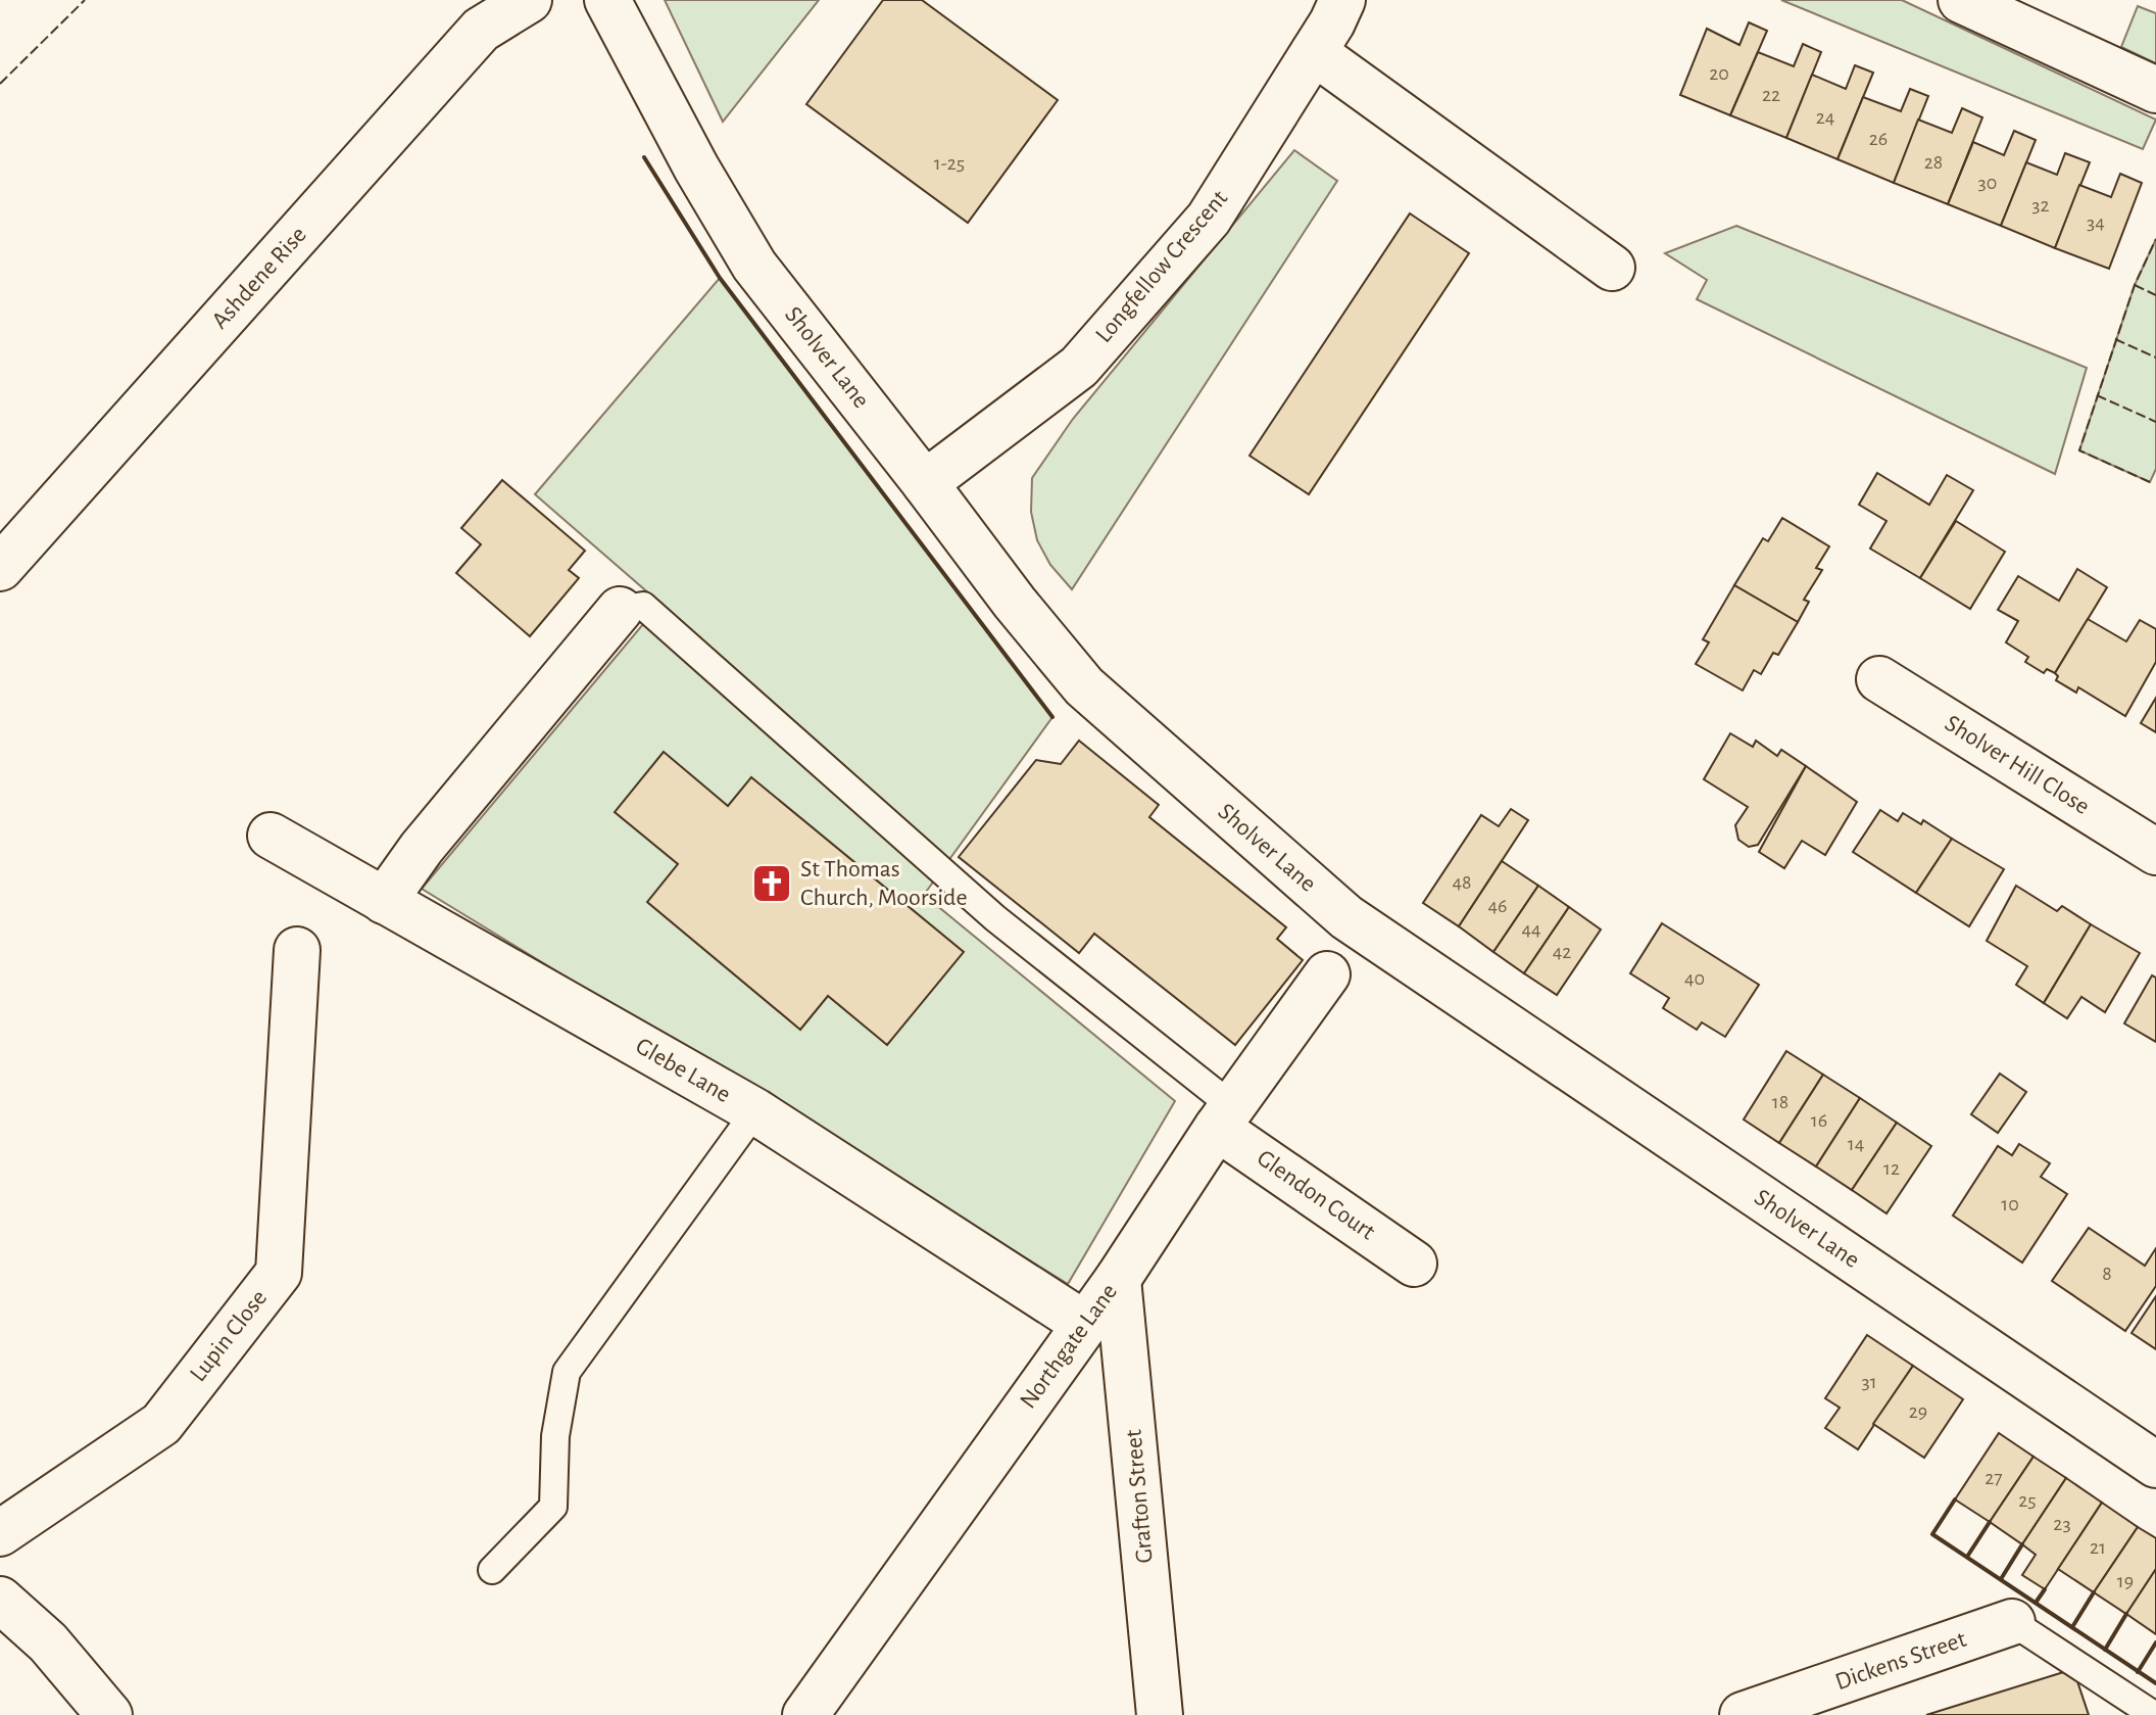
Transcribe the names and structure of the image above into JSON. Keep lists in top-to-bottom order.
{
  "streets": {
    "street": [
      "Longfellow Crescent",
      "Ashdene Rise",
      "Sholver Lane",
      "Sholver Hill Close",
      "Glebe Lane",
      "Glendon Court",
      "Lupin Close",
      "Northgate Lane",
      "Grafton Street",
      "Dickens Street"
    ]
  },
  "crossings": [
    ["Longfellow Crescent", "Sholver Lane"],
    ["Glebe Lane", "Northgate Lane"],
    ["Glendon Court", "Northgate Lane"],
    ["Northgate Lane", "Grafton Street"]
  ],
  "places": {
    "church": ["St Thomas Church, Moorside"]
  },
  "house_numbers": [
    "20",
    "22",
    "24",
    "26",
    "28",
    "1-25",
    "30",
    "32",
    "34",
    "48",
    "46",
    "44",
    "42",
    "40",
    "18",
    "16",
    "14",
    "12",
    "10",
    "8",
    "31",
    "29",
    "27",
    "25",
    "23",
    "21",
    "19"
  ]
}
